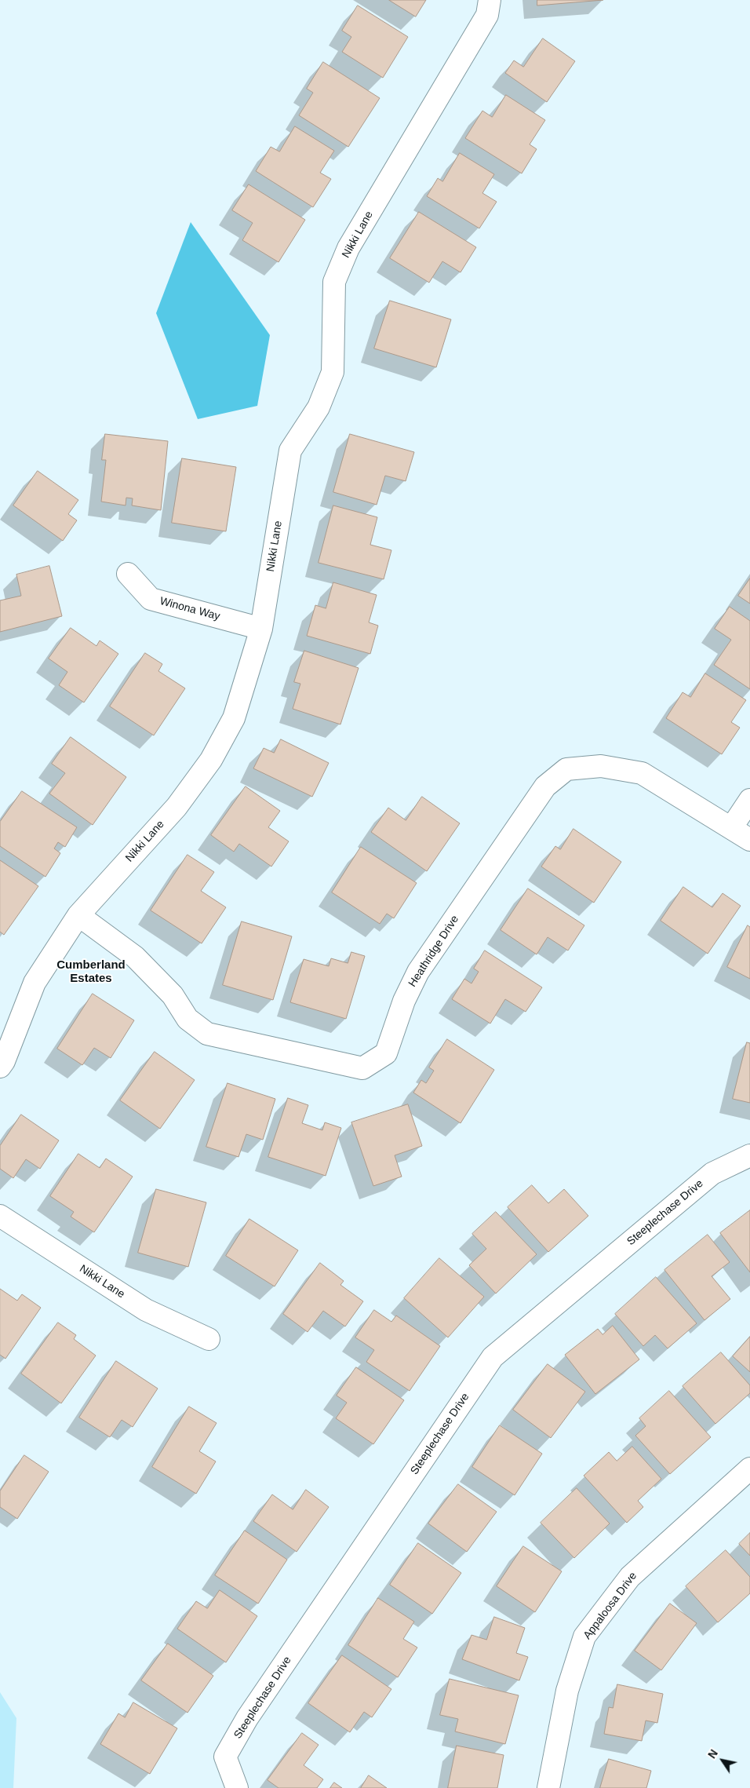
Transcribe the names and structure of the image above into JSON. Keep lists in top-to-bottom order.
{
  "streets": {
    "street": [
      "Nikki Lane",
      "Winona Way",
      "Heathridge Drive",
      "Steeplechase Drive",
      "Appaloosa Drive"
    ]
  },
  "crossings": [
    ["Nikki Lane", "Winona Way"],
    ["Nikki Lane", "Heathridge Drive"]
  ],
  "districts": ["Cumberland Estates"],
  "north": "top left"
}
